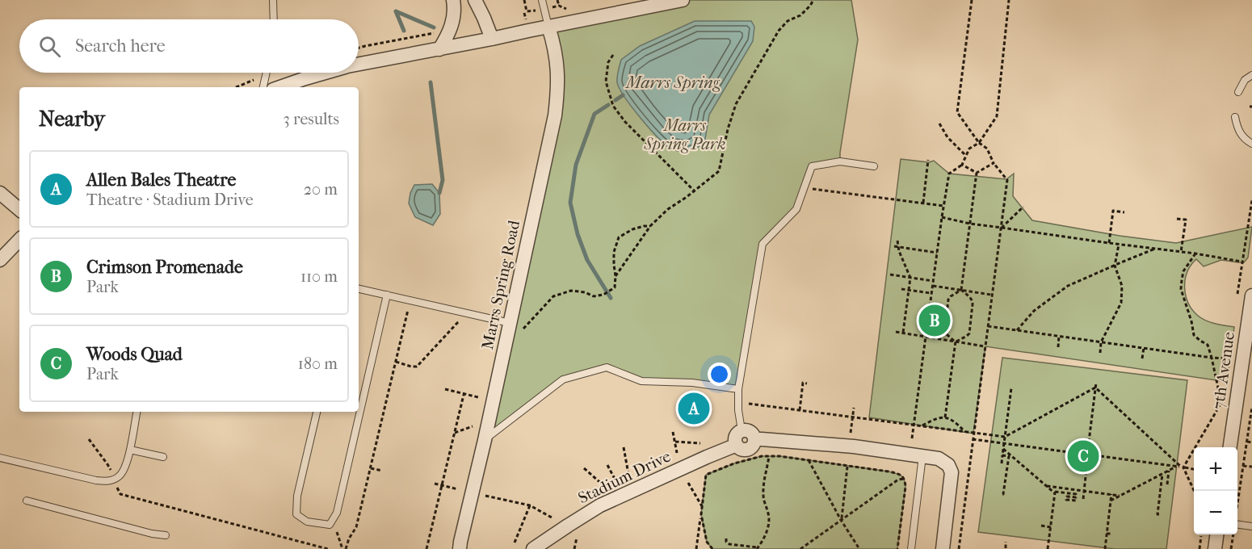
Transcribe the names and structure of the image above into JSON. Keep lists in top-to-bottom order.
{
  "streets": {
    "street": ["Marrs Spring Road", "7th Avenue", "Stadium Drive"]
  },
  "water": ["Marrs Spring"],
  "parks": ["Marrs Spring Park"],
  "page": {
    "search": "Search here",
    "heading": ["Nearby", "3 results"],
    "list": [
      {
        "mark": "A",
        "name": "Allen Bales Theatre",
        "note": "Theatre · Stadium Drive",
        "value": "20 m"
      },
      {
        "mark": "B",
        "name": "Crimson Promenade",
        "note": "Park",
        "value": "110 m"
      },
      {
        "mark": "C",
        "name": "Woods Quad",
        "note": "Park",
        "value": "180 m"
      }
    ],
    "pins": ["B", "A", "C"],
    "map_buttons": ["+", "−"]
  }
}
